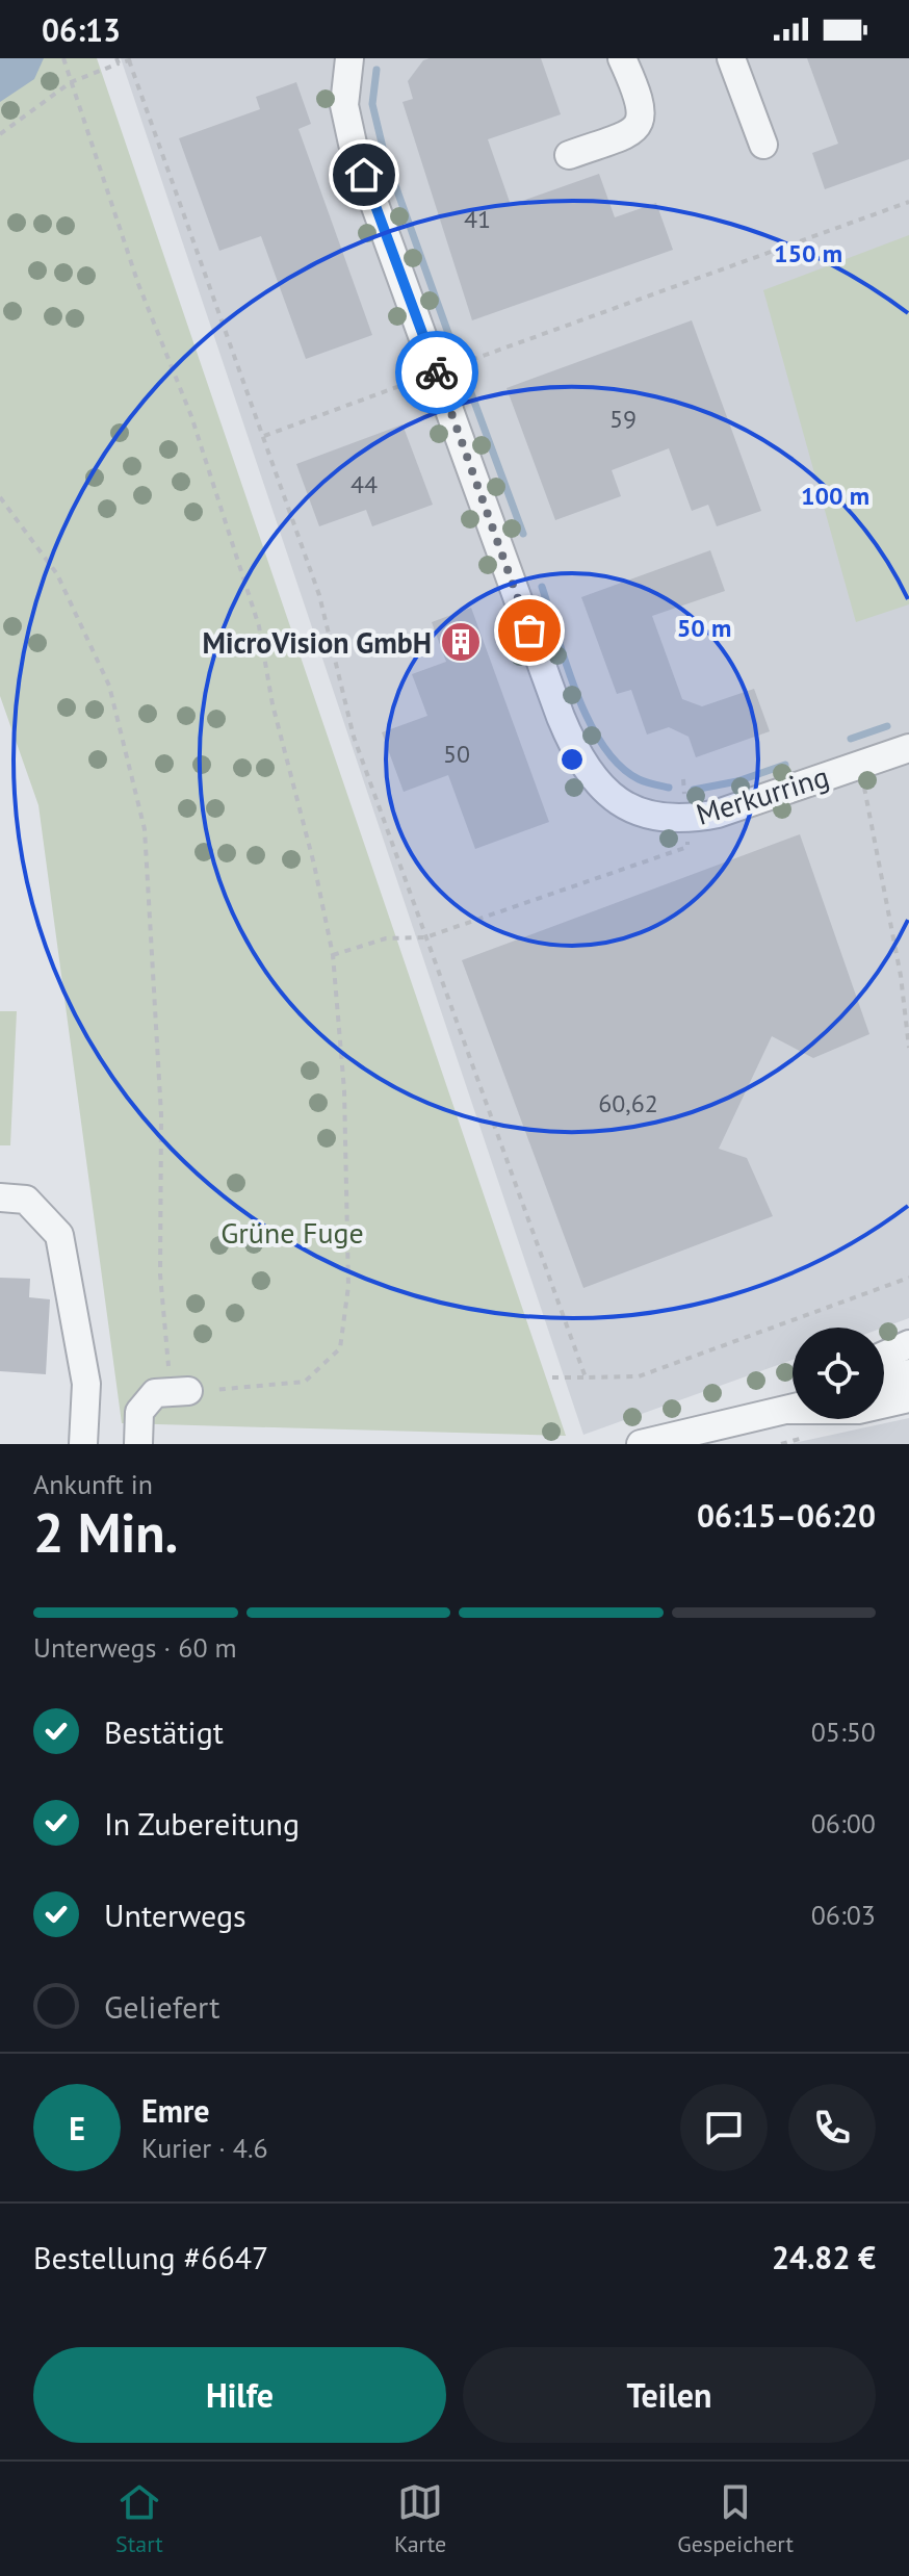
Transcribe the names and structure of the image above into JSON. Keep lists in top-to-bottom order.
{
  "streets": {
    "street": ["Merkurring"]
  },
  "parks": ["Grüne Fuge"],
  "places": {
    "building": ["MicroVision GmbH"]
  },
  "house_numbers": [
    "41",
    "59",
    "44",
    "50",
    "60,62"
  ],
  "page": {
    "status": "06:13",
    "heading": ["2 Min.", "Ankunft in", "06:15–06:20"],
    "panel": [
      "Emre",
      "Kurier · 4.6",
      "Bestellung #6647",
      "24.82 €"
    ],
    "bar": "Unterwegs · 60 m",
    "list": [
      ["Bestätigt", "05:50"],
      ["In Zubereitung", "06:00"],
      ["Unterwegs", "06:03"],
      "Geliefert"
    ],
    "round": "E",
    "buttons": ["Hilfe", "Teilen"],
    "tabs": ["Start", "Karte", "Gespeichert"]
  },
  "rings": ["150 m", "100 m", "50 m"]
}
